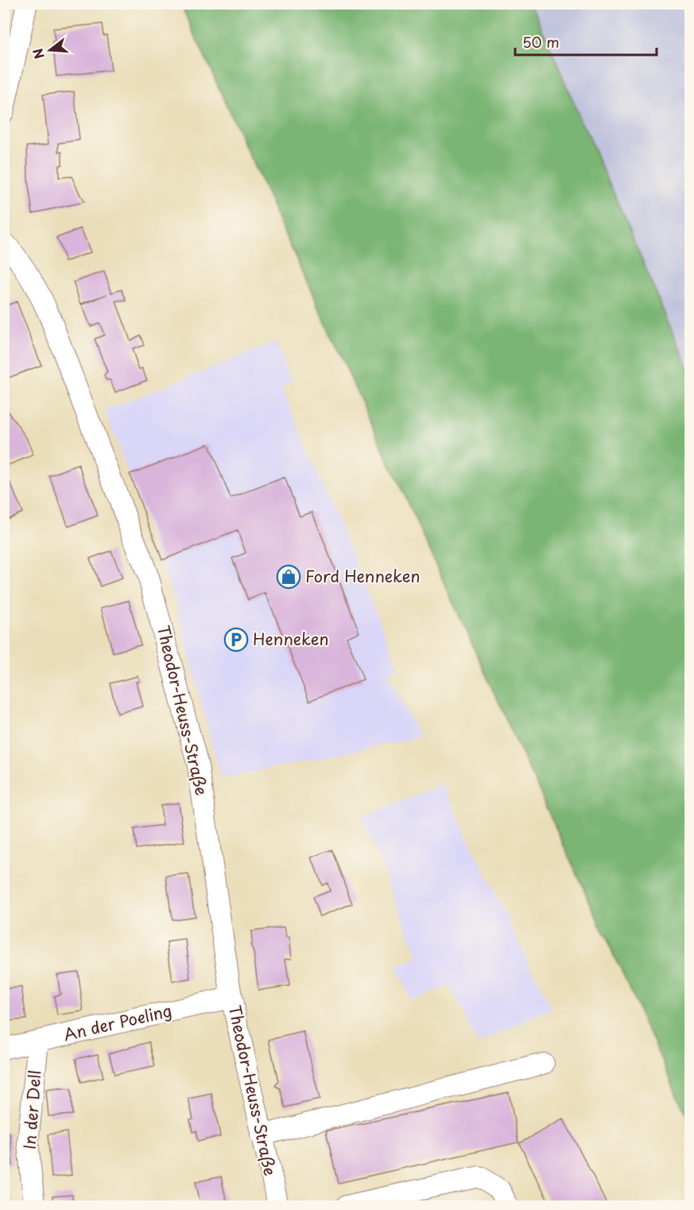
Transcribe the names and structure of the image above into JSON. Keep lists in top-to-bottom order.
{
  "streets": {
    "street": ["Theodor-Heuss-Straße", "An der Poeling", "In der Dell"]
  },
  "crossings": [
    ["Theodor-Heuss-Straße", "An der Poeling"],
    ["An der Poeling", "In der Dell"]
  ],
  "places": {
    "shop": ["Ford Henneken"],
    "parking": ["Henneken"]
  },
  "scale_bar": "50 m",
  "north": "left"
}
